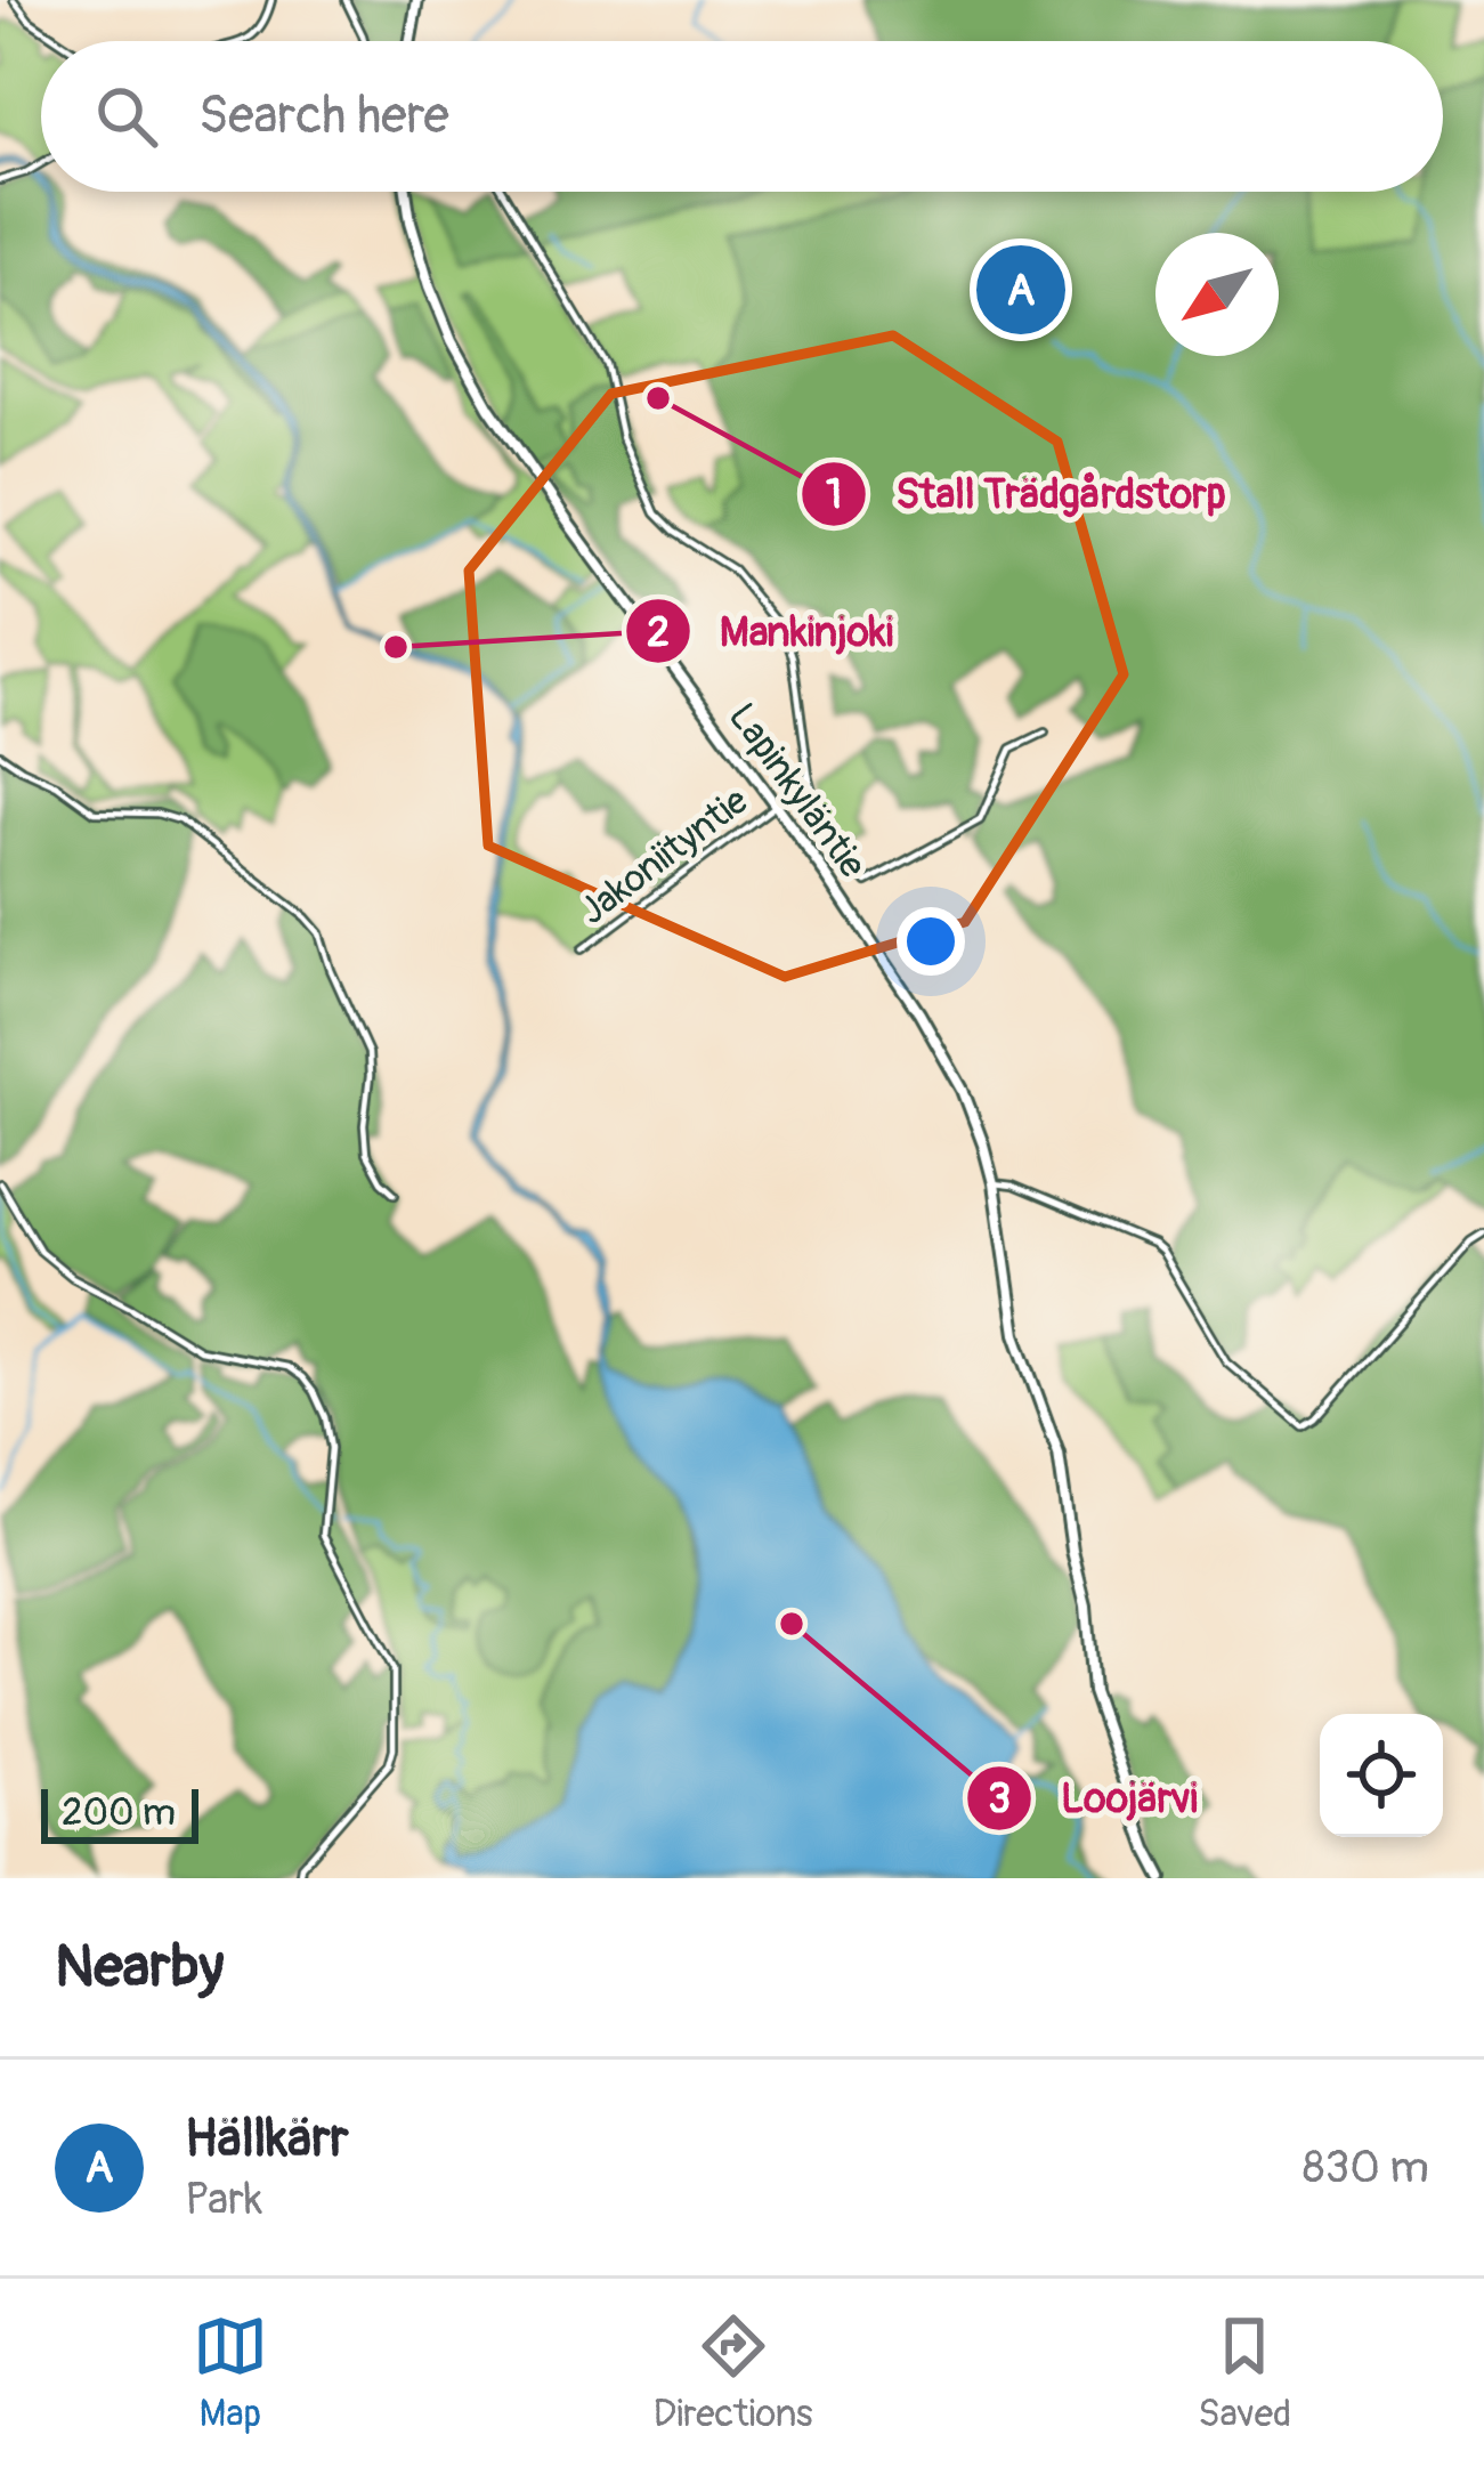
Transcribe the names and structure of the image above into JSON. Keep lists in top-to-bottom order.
{
  "streets": {
    "main road": ["Lapinkyläntie"],
    "street": ["Jakoniityntie"]
  },
  "crossings": [
    ["Lapinkyläntie", "Jakoniityntie"]
  ],
  "places": ["Stall Trädgårdstorp", "Mankinjoki", "Loojärvi"],
  "scale_bar": "200 m",
  "north": "bottom left",
  "page": {
    "search": "Search here",
    "pins": "A",
    "scale": "200 m",
    "heading": "Nearby",
    "list": [
      {
        "mark": "A",
        "name": "Hällkärr",
        "note": "Park",
        "value": "830 m"
      }
    ],
    "nav": ["Map", "Directions", "Saved"]
  }
}
